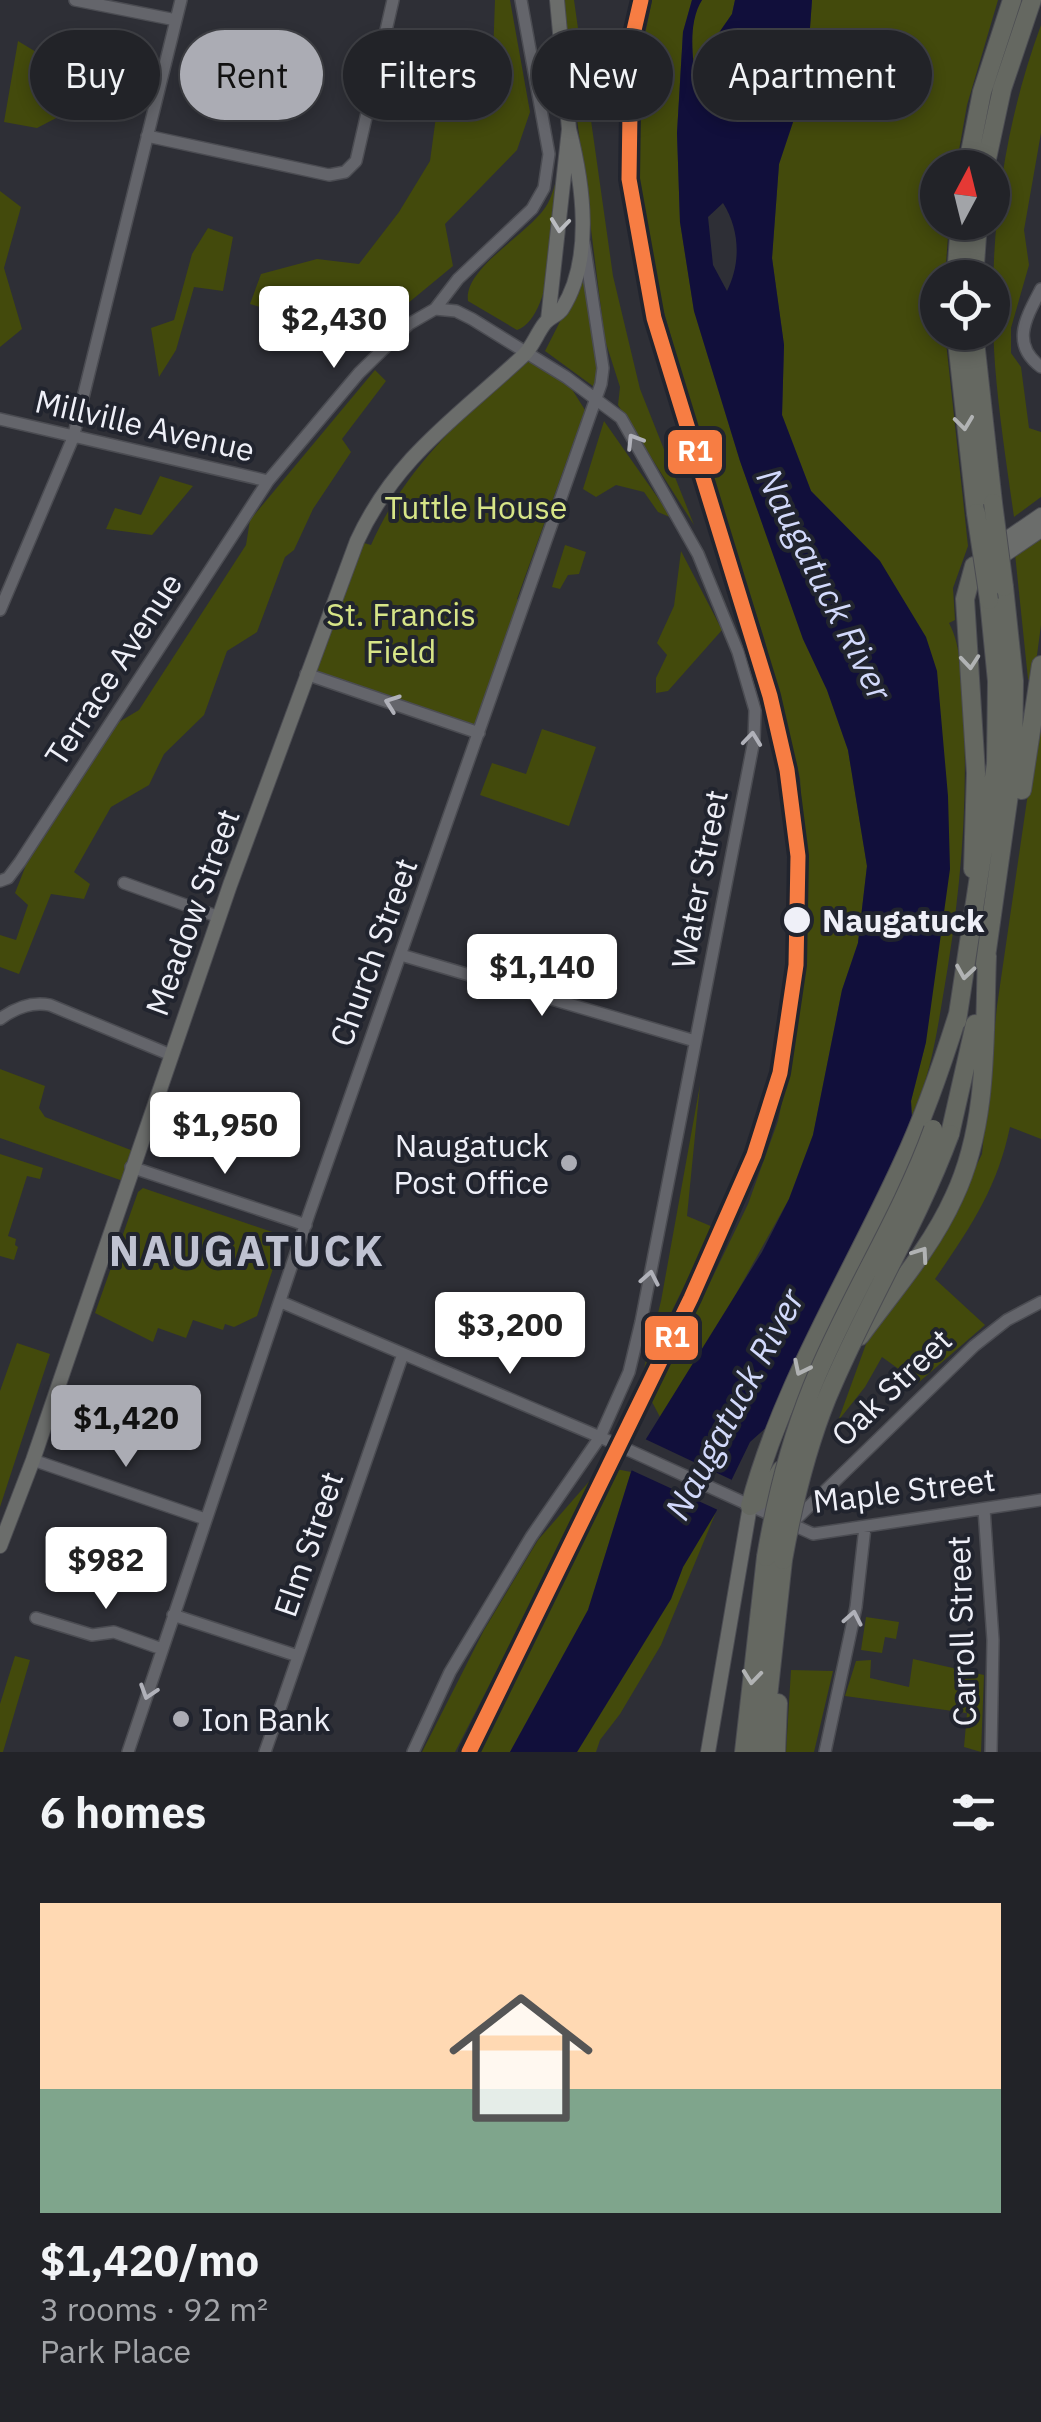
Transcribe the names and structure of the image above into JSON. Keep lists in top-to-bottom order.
{
  "streets": {
    "main road": ["Meadow Street"],
    "street": [
      "Millville Avenue",
      "Terrace Avenue",
      "Water Street",
      "Church Street",
      "Oak Street",
      "Maple Street",
      "Elm Street",
      "Carroll Street"
    ]
  },
  "crossings": [
    ["Millville Avenue", "Terrace Avenue"],
    ["Water Street", "Church Street"],
    ["Water Street", "Maple Street"],
    ["Church Street", "Maple Street"],
    ["Oak Street", "Maple Street"],
    ["Maple Street", "Elm Street"],
    ["Maple Street", "Carroll Street"]
  ],
  "one_way": ["Water Street"],
  "districts": ["NAUGATUCK"],
  "water": ["Naugatuck River"],
  "parks": ["Tuttle House", "St. Francis Field"],
  "places": ["Naugatuck", "Naugatuck Post Office", "Ion Bank"],
  "lines": ["transit line R1"],
  "north": "top",
  "page": {
    "chip": [
      "Buy",
      "Rent",
      "Filters",
      "New",
      "Apartment"
    ],
    "price": [
      "$2,430",
      "$1,140",
      "$1,950",
      "$3,200",
      "$1,420",
      "$982"
    ],
    "heading": "6 homes",
    "list": [
      {
        "name": "$1,420/mo",
        "note": "3 rooms · 92 m² · Park Place"
      }
    ]
  }
}
